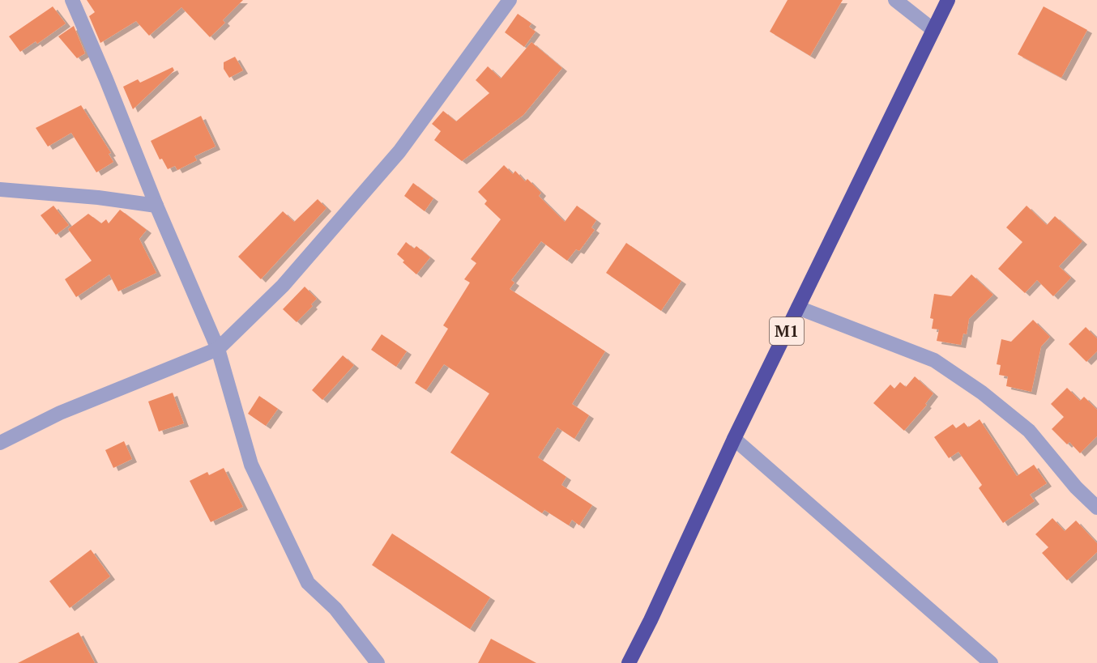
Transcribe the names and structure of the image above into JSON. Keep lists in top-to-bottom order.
{
  "streets": {
    "highway": ["M1"]
  }
}
